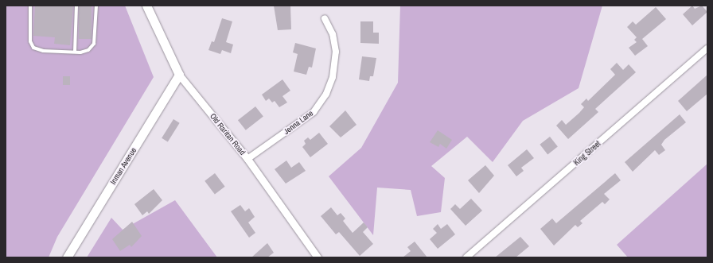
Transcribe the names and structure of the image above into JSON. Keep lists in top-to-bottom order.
{
  "streets": {
    "main road": ["Old Raritan Road", "Inman Avenue"],
    "street": ["Jenna Lane", "King Street"]
  },
  "crossings": [
    ["Jenna Lane", "Old Raritan Road"],
    ["Old Raritan Road", "Inman Avenue"]
  ]
}
